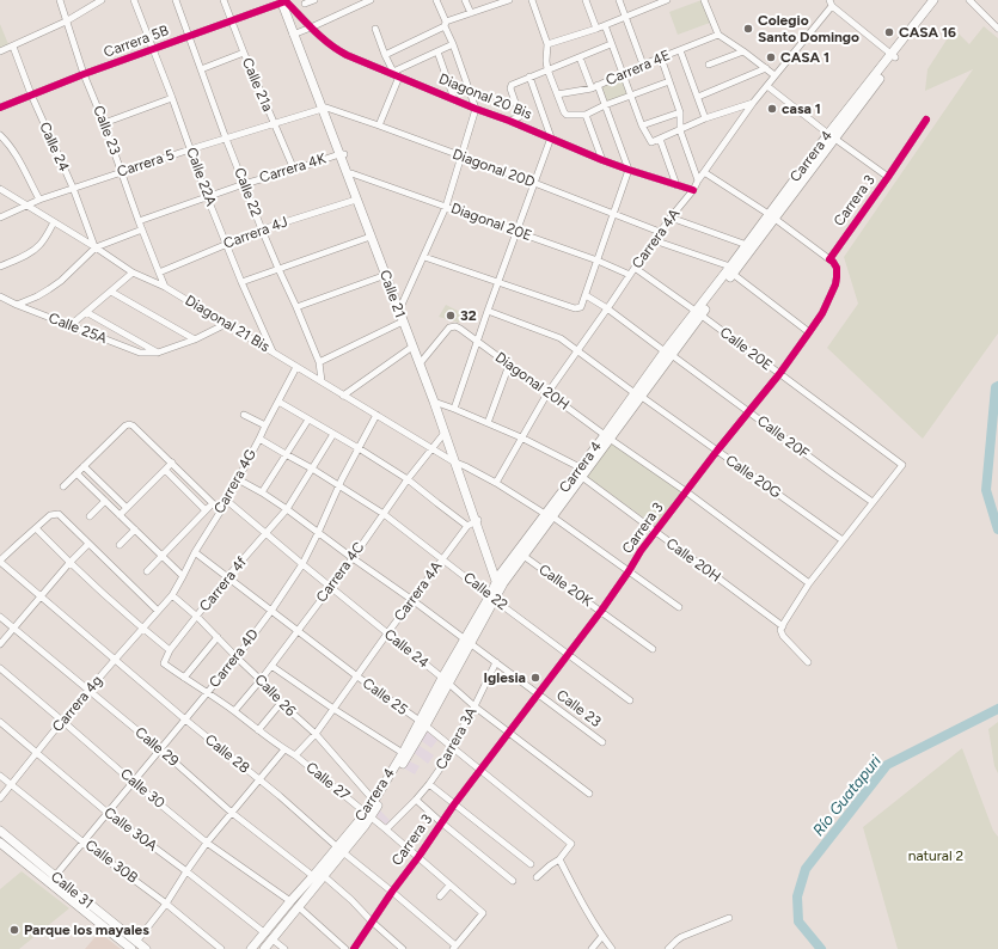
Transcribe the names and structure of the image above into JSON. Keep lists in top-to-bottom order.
{
  "streets": {
    "main road": ["Carrera 4", "Calle 21", "Calle 31"],
    "street": [
      "Carrera 5B",
      "Carrera 4E",
      "Calle 21a",
      "Diagonal 20 Bis",
      "Calle 23",
      "Calle 24",
      "Carrera 5",
      "Carrera 4K",
      "Diagonal 20D",
      "Calle 22A",
      "Calle 22",
      "Carrera 3",
      "Diagonal 20E",
      "Carrera 4J",
      "Carrera 4A",
      "Diagonal 21 Bis",
      "Calle 25A",
      "Calle 20E",
      "Diagonal 20H",
      "Calle 20F",
      "Calle 20G",
      "Carrera 4G",
      "Calle 20H",
      "Carrera 4C",
      "Carrera 4f",
      "Calle 20K",
      "Carrera 4D",
      "Calle 26",
      "Calle 25",
      "Carrera 4g",
      "Carrera 3A",
      "Calle 29",
      "Calle 28",
      "Calle 27",
      "Calle 30",
      "Calle 30A",
      "Calle 30B"
    ]
  },
  "crossings": [
    ["Carrera 5B", "Calle 21a"],
    ["Carrera 5B", "Diagonal 20 Bis"],
    ["Carrera 5B", "Calle 23"],
    ["Carrera 5B", "Calle 24"],
    ["Carrera 5B", "Calle 22A"],
    ["Carrera 5B", "Calle 22"],
    ["Carrera 5B", "Calle 21"],
    ["Calle 21a", "Carrera 5"],
    ["Calle 21a", "Carrera 4K"],
    ["Diagonal 20 Bis", "Carrera 4A"],
    ["Diagonal 20 Bis", "Calle 21"],
    ["Calle 23", "Carrera 4"],
    ["Calle 23", "Carrera 5"],
    ["Calle 23", "Carrera 4K"],
    ["Calle 23", "Carrera 3"],
    ["Calle 23", "Carrera 4J"],
    ["Calle 23", "Carrera 4A"],
    ["Calle 23", "Diagonal 21 Bis"],
    ["Calle 23", "Carrera 4G"],
    ["Calle 23", "Carrera 4C"],
    ["Calle 23", "Carrera 4f"],
    ["Calle 23", "Carrera 4D"],
    ["Calle 23", "Carrera 3A"],
    ["Calle 24", "Carrera 4"],
    ["Calle 24", "Carrera 5"],
    ["Calle 24", "Carrera 3"],
    ["Calle 24", "Carrera 4A"],
    ["Calle 24", "Diagonal 21 Bis"],
    ["Calle 24", "Carrera 4G"],
    ["Calle 24", "Carrera 4C"],
    ["Calle 24", "Carrera 4f"],
    ["Calle 24", "Carrera 4D"],
    ["Calle 24", "Carrera 3A"],
    ["Carrera 4", "Calle 22"],
    ["Carrera 4", "Calle 21"],
    ["Carrera 4", "Diagonal 21 Bis"],
    ["Carrera 4", "Calle 20E"],
    ["Carrera 4", "Diagonal 20H"],
    ["Carrera 4", "Calle 20F"],
    ["Carrera 4", "Calle 20G"],
    ["Carrera 4", "Calle 20H"],
    ["Carrera 4", "Calle 20K"],
    ["Carrera 4", "Calle 26"],
    ["Carrera 4", "Calle 25"],
    ["Carrera 4", "Calle 29"],
    ["Carrera 4", "Calle 28"],
    ["Carrera 4", "Calle 27"],
    ["Carrera 4", "Calle 30"],
    ["Carrera 4", "Calle 30A"],
    ["Carrera 5", "Diagonal 20D"],
    ["Carrera 5", "Calle 22A"],
    ["Carrera 5", "Calle 22"],
    ["Carrera 5", "Calle 21"],
    ["Carrera 5", "Diagonal 21 Bis"],
    ["Carrera 4K", "Calle 22A"],
    ["Carrera 4K", "Calle 22"],
    ["Carrera 4K", "Calle 21"],
    ["Diagonal 20D", "Carrera 4A"],
    ["Diagonal 20D", "Calle 21"],
    ["Calle 22A", "Carrera 4J"],
    ["Calle 22A", "Diagonal 21 Bis"],
    ["Calle 22", "Carrera 3"],
    ["Calle 22", "Carrera 4J"],
    ["Calle 22", "Carrera 4A"],
    ["Calle 22", "Diagonal 21 Bis"],
    ["Calle 22", "Carrera 4G"],
    ["Calle 22", "Carrera 4C"],
    ["Calle 22", "Carrera 4f"],
    ["Calle 22", "Carrera 4D"],
    ["Carrera 3", "Diagonal 21 Bis"],
    ["Carrera 3", "Calle 20E"],
    ["Carrera 3", "Calle 20F"],
    ["Carrera 3", "Calle 20G"],
    ["Carrera 3", "Calle 20H"],
    ["Carrera 3", "Calle 20K"],
    ["Carrera 3", "Calle 25"],
    ["Carrera 3", "Calle 28"],
    ["Carrera 3", "Calle 27"],
    ["Diagonal 20E", "Carrera 4A"],
    ["Diagonal 20E", "Calle 21"],
    ["Carrera 4J", "Calle 21"],
    ["Carrera 4A", "Calle 21"],
    ["Carrera 4A", "Diagonal 21 Bis"],
    ["Carrera 4A", "Calle 20E"],
    ["Carrera 4A", "Diagonal 20H"],
    ["Carrera 4A", "Calle 20F"],
    ["Carrera 4A", "Calle 20G"],
    ["Carrera 4A", "Calle 20H"],
    ["Carrera 4A", "Calle 26"],
    ["Carrera 4A", "Calle 25"],
    ["Carrera 4A", "Calle 27"],
    ["Calle 21", "Diagonal 21 Bis"],
    ["Calle 21", "Diagonal 20H"],
    ["Calle 21", "Calle 20H"],
    ["Calle 21", "Carrera 4C"],
    ["Diagonal 21 Bis", "Carrera 4G"],
    ["Diagonal 21 Bis", "Carrera 4C"],
    ["Diagonal 21 Bis", "Carrera 4D"],
    ["Calle 20E", "Calle 20F"],
    ["Carrera 4G", "Calle 26"],
    ["Carrera 4G", "Calle 25"],
    ["Carrera 4G", "Carrera 4g"],
    ["Carrera 4C", "Calle 26"],
    ["Carrera 4C", "Calle 25"],
    ["Carrera 4C", "Calle 27"],
    ["Carrera 4f", "Calle 26"],
    ["Carrera 4f", "Calle 25"],
    ["Carrera 4f", "Calle 27"],
    ["Carrera 4D", "Calle 26"],
    ["Carrera 4D", "Calle 25"],
    ["Carrera 4D", "Calle 29"],
    ["Carrera 4D", "Calle 28"],
    ["Carrera 4D", "Calle 27"],
    ["Carrera 4D", "Calle 30"],
    ["Carrera 4D", "Calle 30A"],
    ["Carrera 4D", "Calle 30B"],
    ["Carrera 4D", "Calle 31"],
    ["Calle 25", "Carrera 3A"],
    ["Carrera 4g", "Calle 29"],
    ["Carrera 4g", "Calle 28"],
    ["Carrera 4g", "Calle 30"],
    ["Carrera 4g", "Calle 30A"],
    ["Carrera 4g", "Calle 30B"],
    ["Carrera 3A", "Calle 27"],
    ["Calle 28", "Calle 27"]
  ],
  "water": ["Río Guatapuri"],
  "parks": ["natural 2"],
  "places": [
    "Colegio Santo Domingo",
    "CASA 16",
    "CASA 1",
    "casa 1",
    "32",
    "Iglesia",
    "Parque los mayales"
  ]
}
